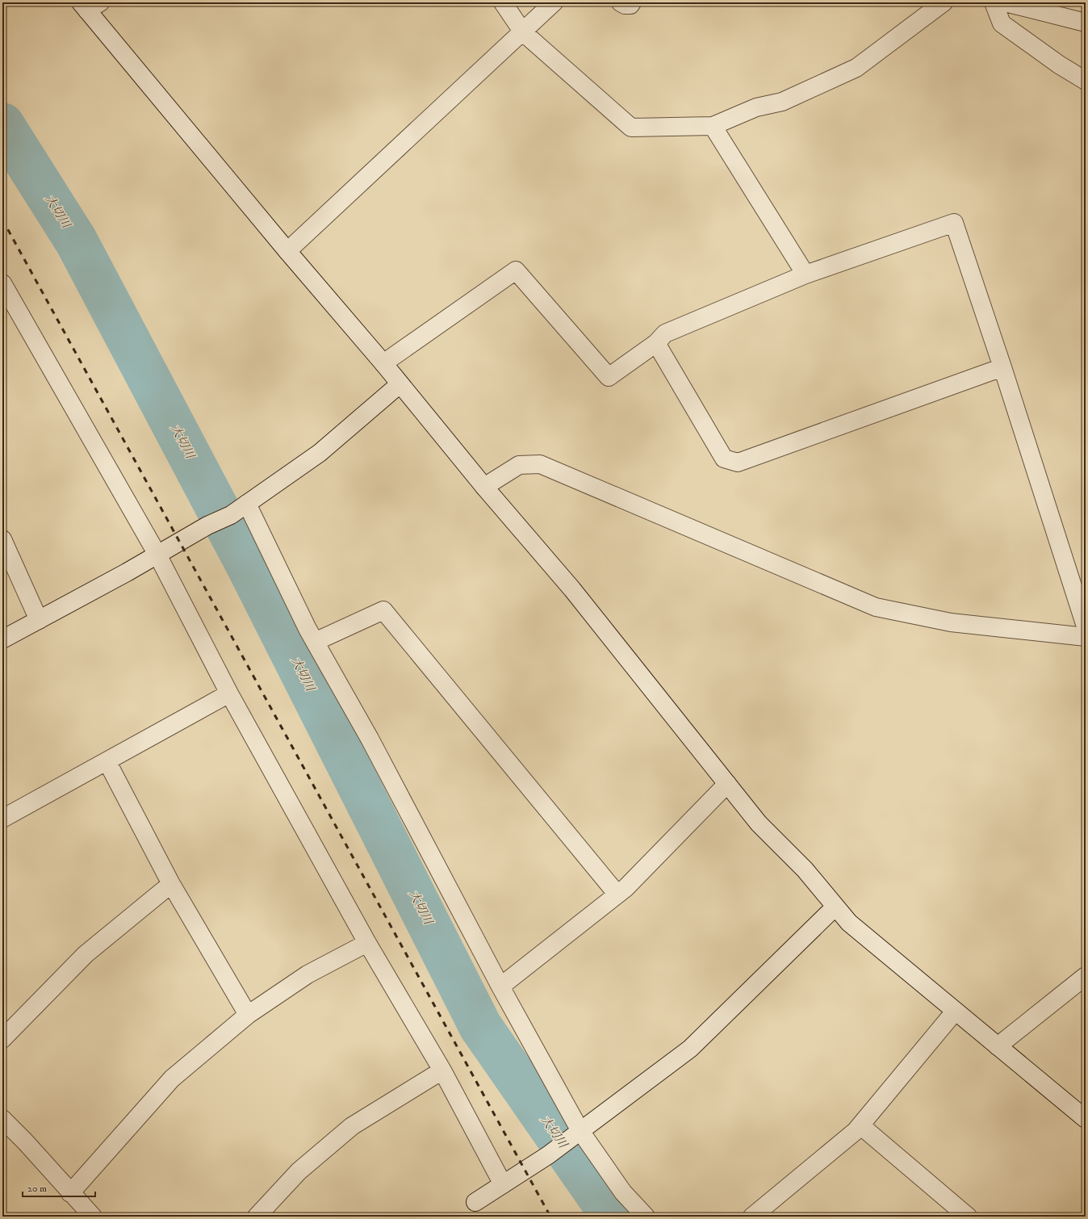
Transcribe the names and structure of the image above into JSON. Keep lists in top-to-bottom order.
{
  "water": ["大切川"],
  "scale_bar": "20 m"
}
